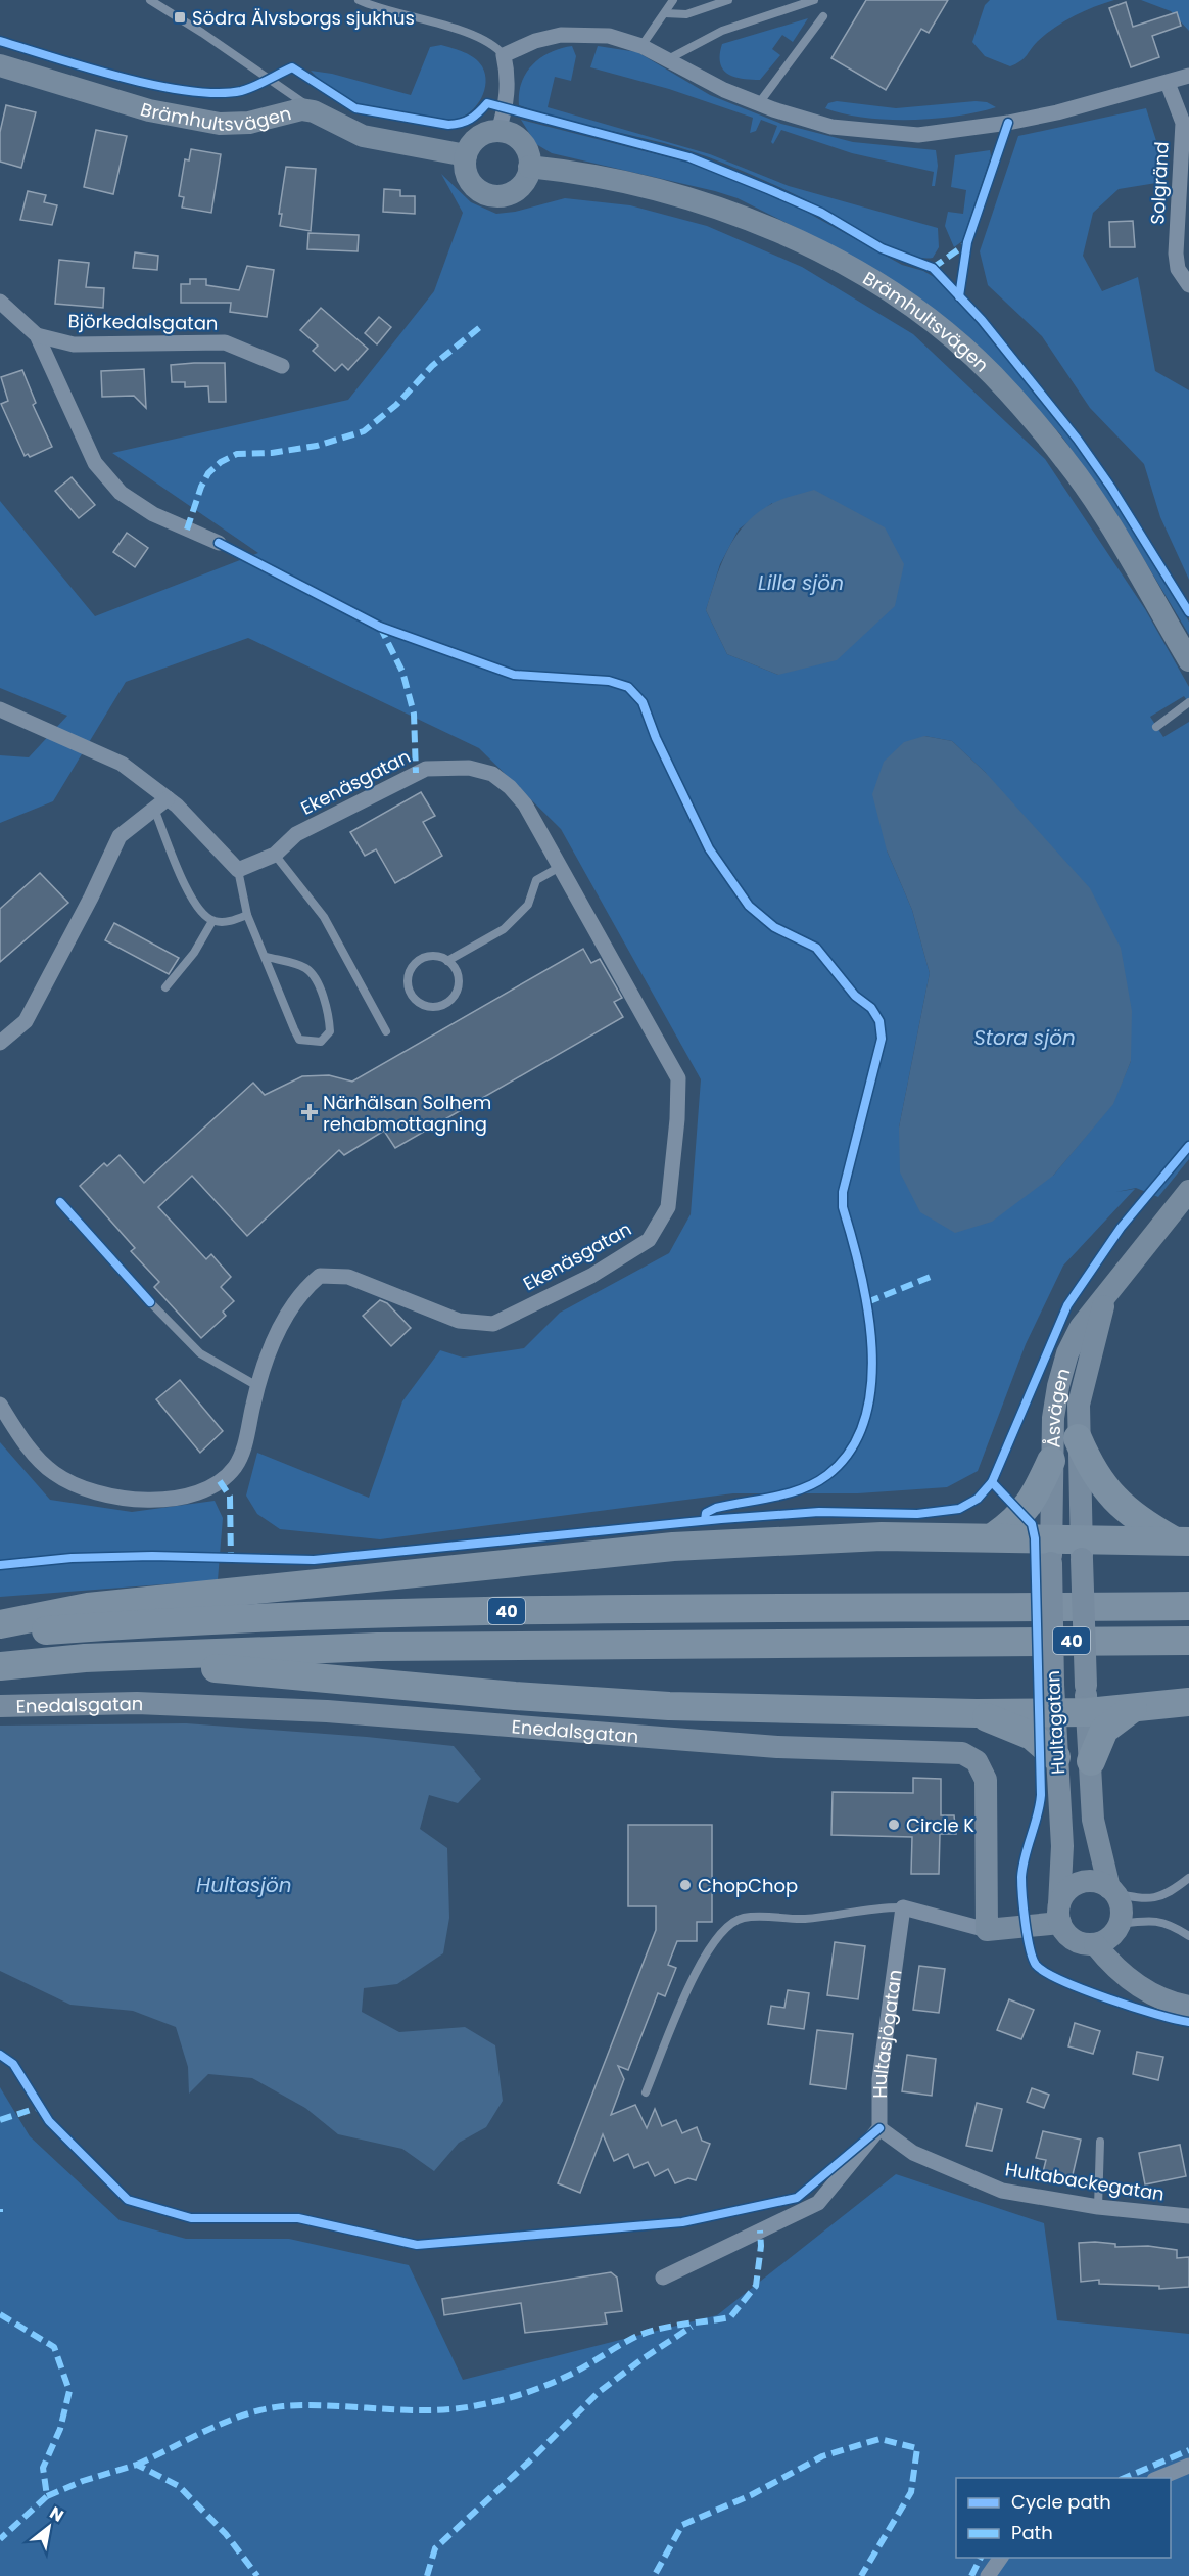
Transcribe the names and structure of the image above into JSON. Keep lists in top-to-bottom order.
{
  "streets": {
    "highway": ["40"],
    "street": [
      "Brämhultsvägen",
      "Solgränd",
      "Björkedalsgatan",
      "Ekenäsgatan",
      "Åsvägen",
      "Enedalsgatan",
      "Hultagatan",
      "Hultasjögatan",
      "Hultabackegatan"
    ]
  },
  "crossings": [
    ["Åsvägen", "Hultagatan"],
    ["Hultasjögatan", "Hultabackegatan"]
  ],
  "water": ["Lilla sjön", "Stora sjön", "Hultasjön"],
  "places": {
    "transit": ["Södra Älvsborgs sjukhus"],
    "health": ["Närhälsan Solhem rehabmottagning"],
    "other": ["Circle K", "ChopChop"]
  },
  "legend": ["Cycle path", "Path"],
  "north": "top right"
}
